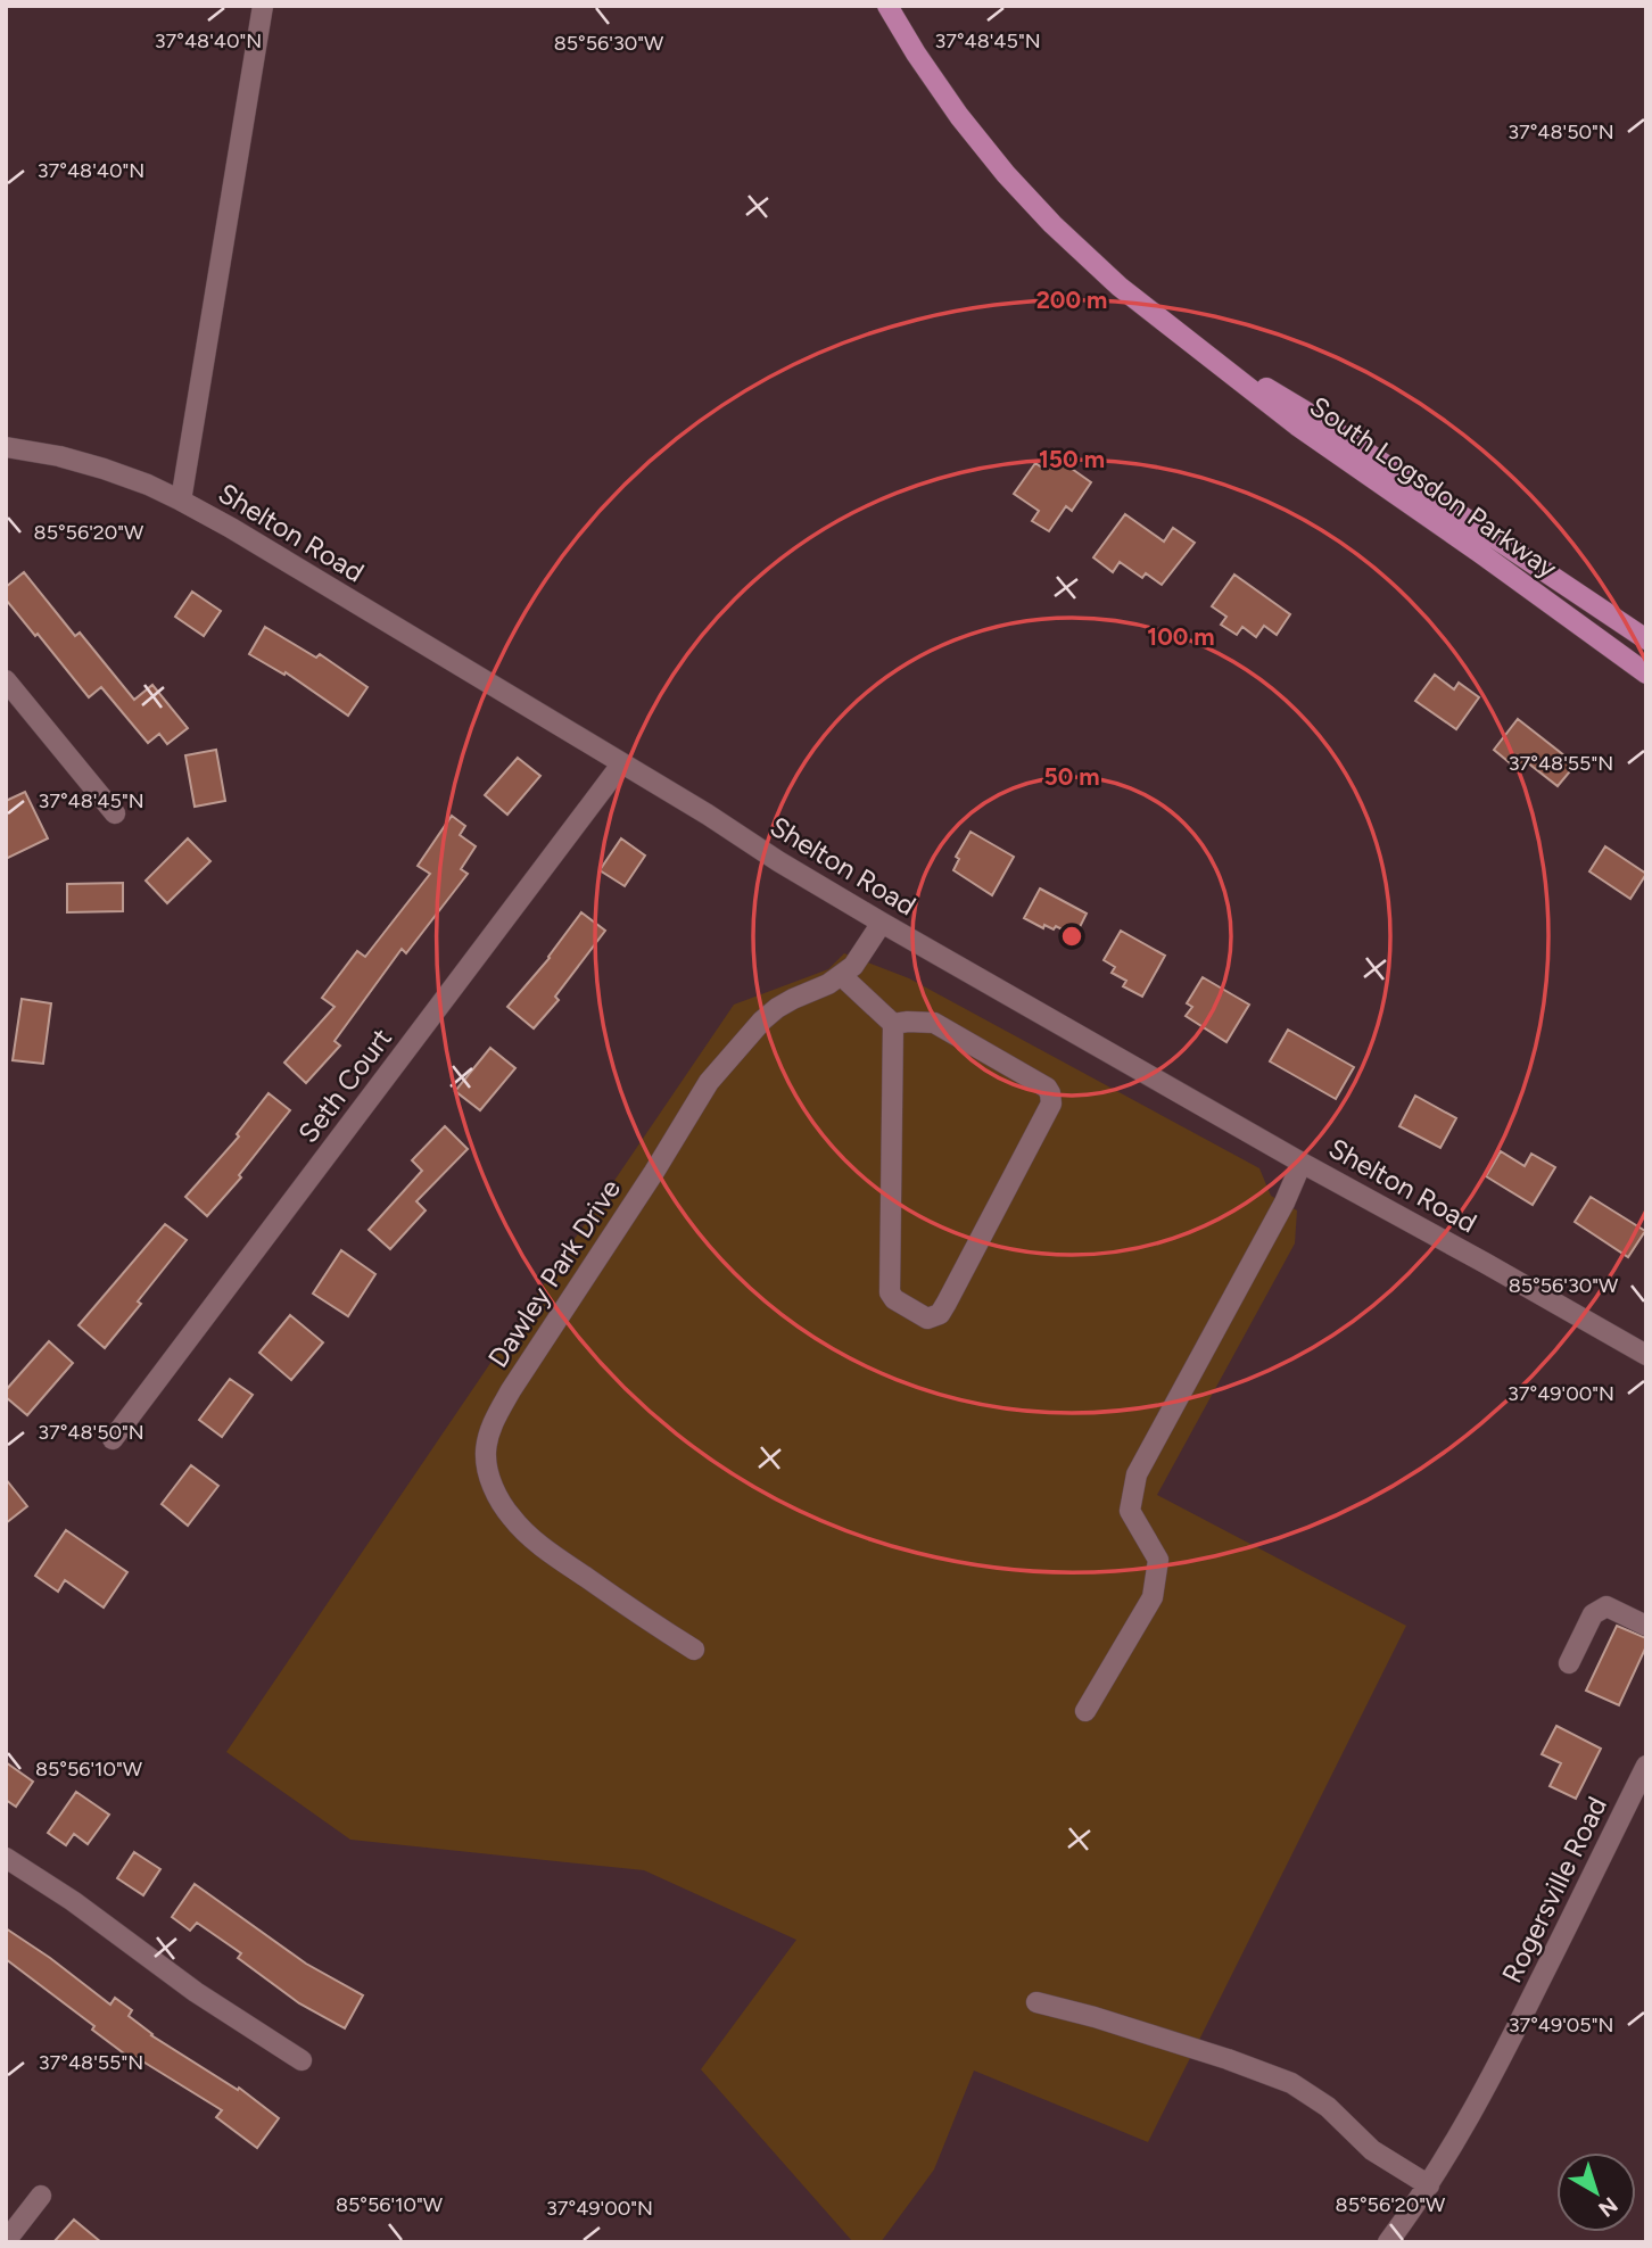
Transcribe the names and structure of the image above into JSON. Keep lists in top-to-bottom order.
{
  "streets": {
    "main road": ["South Logsdon Parkway"],
    "street": [
      "Shelton Road",
      "Seth Court",
      "Dawley Park Drive",
      "Rogersville Road"
    ]
  },
  "crossings": [
    ["Shelton Road", "Seth Court"],
    ["Shelton Road", "Dawley Park Drive"]
  ],
  "north": "bottom right",
  "coordinates": [
    "37°48'40\"N",
    "37°48'45\"N",
    "85°56'30\"W",
    "37°48'50\"N",
    "85°56'20\"W",
    "37°48'55\"N",
    "37°49'00\"N",
    "85°56'10\"W",
    "37°49'05\"N"
  ],
  "rings": [
    "200 m",
    "150 m",
    "100 m",
    "50 m"
  ]
}
